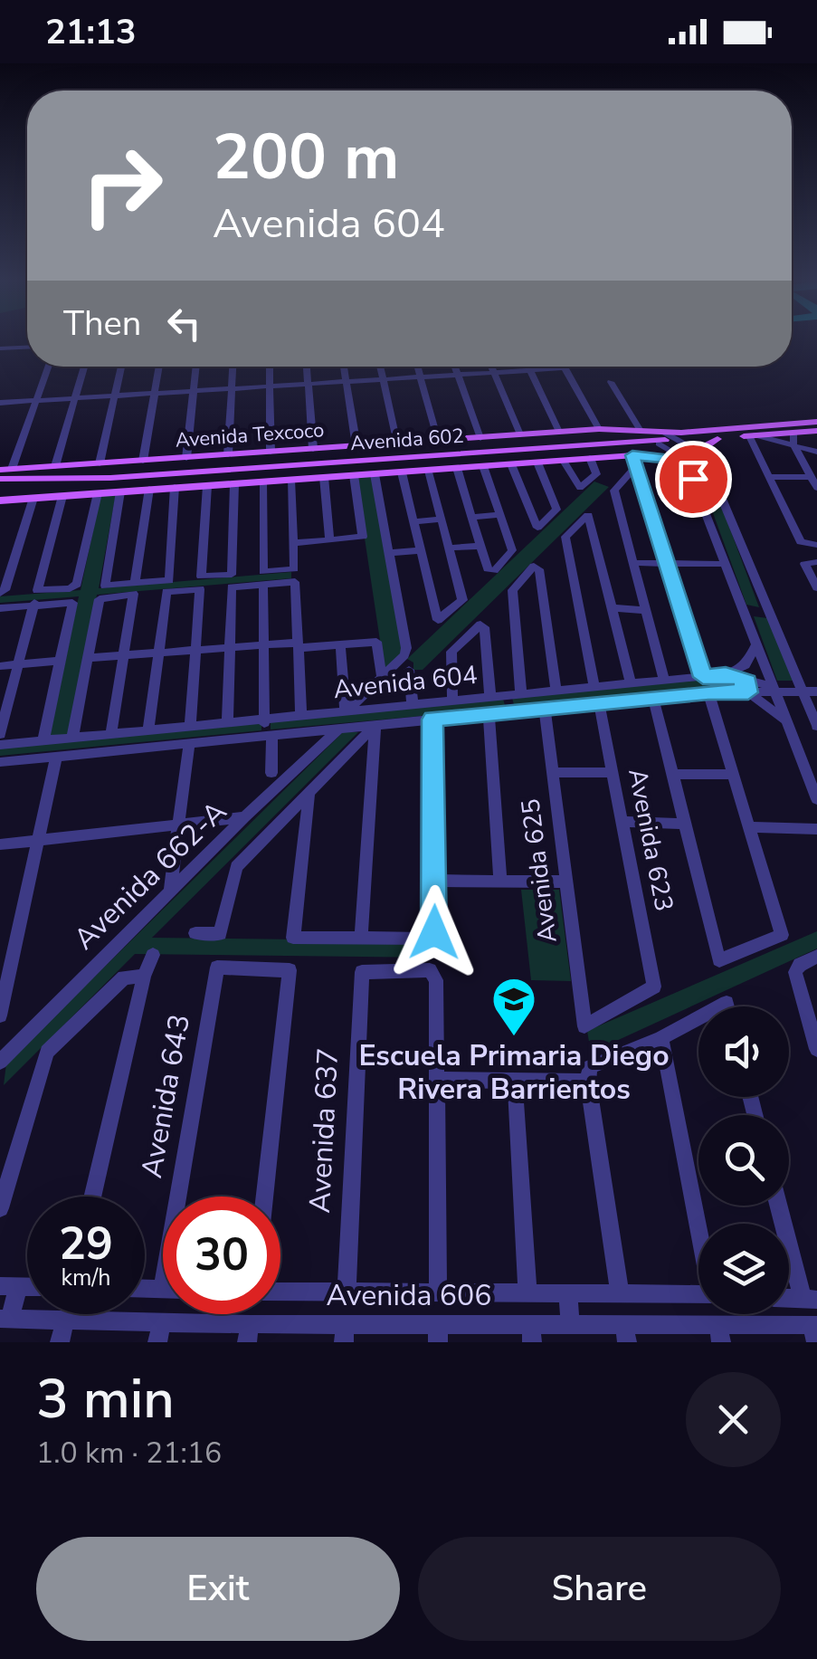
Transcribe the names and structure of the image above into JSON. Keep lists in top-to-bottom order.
{
  "streets": {
    "main road": ["Avenida Texcoco", "Avenida 602"],
    "street": [
      "Avenida 604",
      "Avenida 623",
      "Avenida 625",
      "Avenida 662-A",
      "Avenida 643",
      "Avenida 637",
      "Avenida 606"
    ]
  },
  "crossings": [
    ["Avenida Texcoco", "Avenida 602"],
    ["Avenida 604", "Avenida 623"],
    ["Avenida 604", "Avenida 625"],
    ["Avenida 604", "Avenida 662-A"],
    ["Avenida 623", "Avenida 625"],
    ["Avenida 637", "Avenida 606"]
  ],
  "places": {
    "school or university": ["Escuela Primaria Diego Rivera Barrientos"]
  },
  "page": {
    "status": "21:13",
    "turn": ["200 m", "Avenida 604"],
    "then": "Then",
    "speed": "29 km/h",
    "limit": "30",
    "heading": ["3 min", "1.0 km · 21:16"],
    "buttons": ["Exit", "Share"]
  }
}
